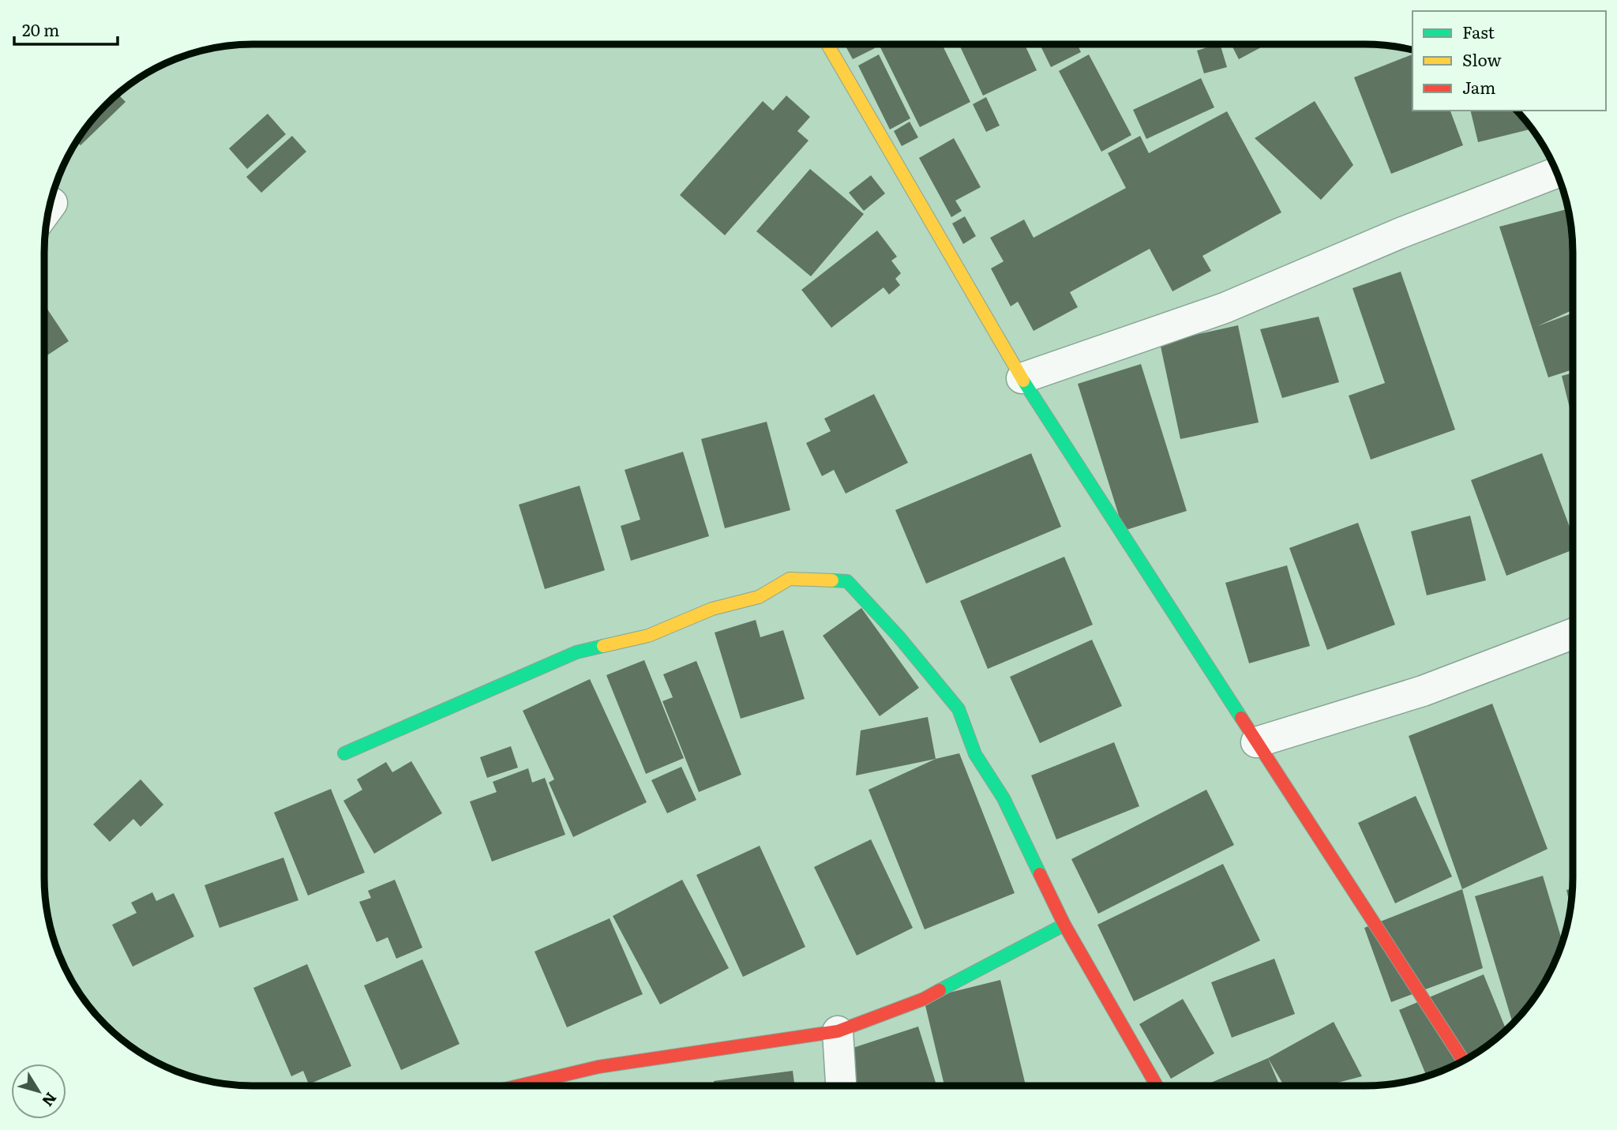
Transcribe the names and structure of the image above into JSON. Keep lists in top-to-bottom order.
{
  "legend": ["Fast", "Slow", "Jam"],
  "scale_bar": "20 m",
  "north": "bottom right"
}
